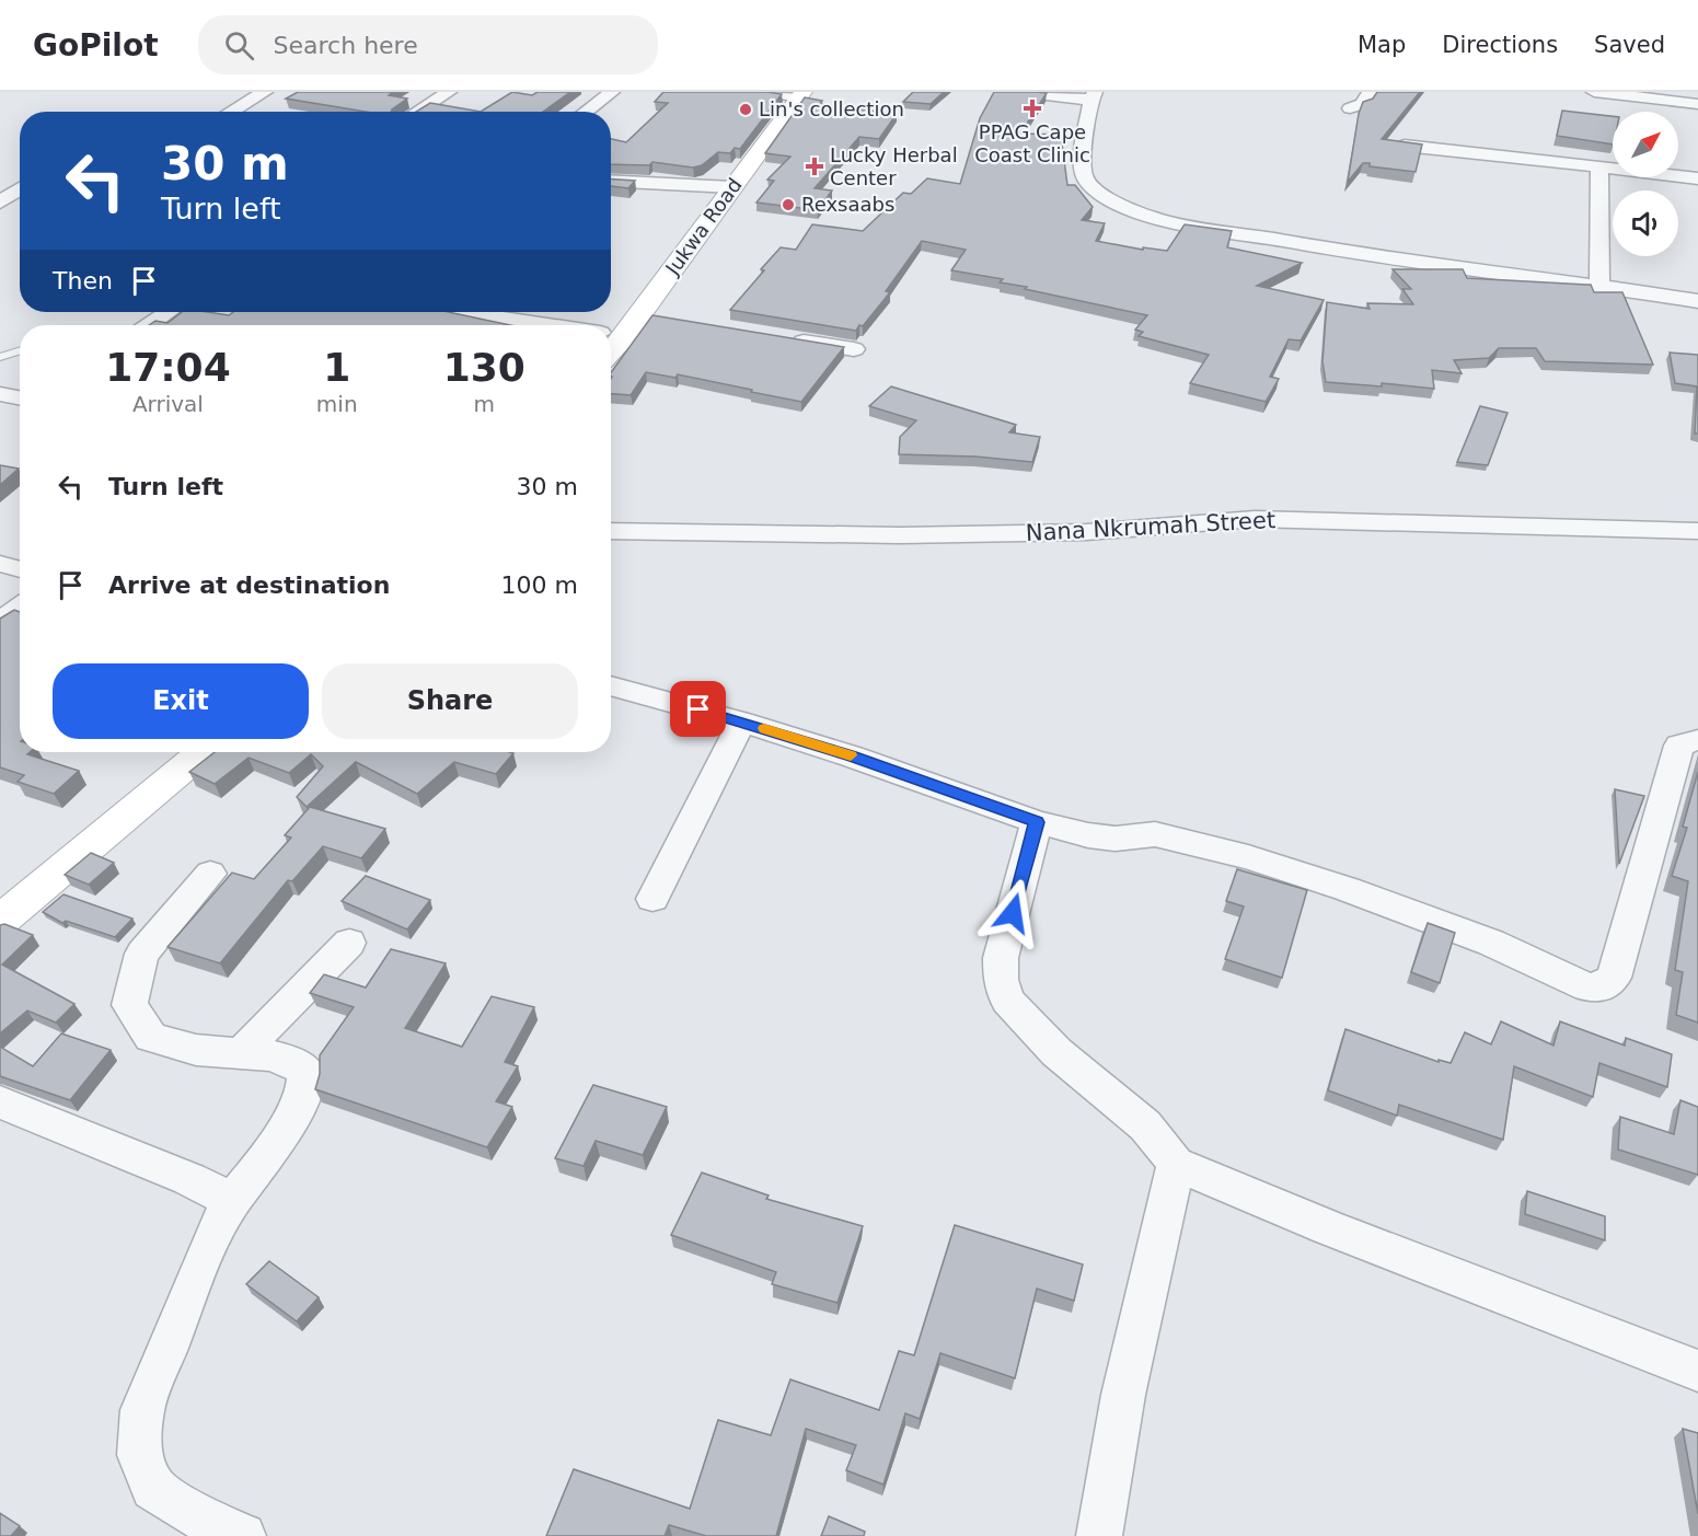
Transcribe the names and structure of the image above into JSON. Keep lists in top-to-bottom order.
{
  "streets": {
    "main road": ["Jukwa Road"],
    "street": ["Nana Nkrumah Street"]
  },
  "places": {
    "health": ["PPAG Cape Coast Clinic", "Lucky Herbal Center"],
    "other": ["Lin's collection", "Rexsaabs"]
  },
  "north": "top right",
  "page": {
    "header": "GoPilot",
    "search": "Search here",
    "nav": ["Map", "Directions", "Saved"],
    "turn": ["30 m", "Turn left"],
    "then": "Then",
    "eta": [
      "17:04",
      "Arrival",
      "1",
      "min",
      "130",
      "m"
    ],
    "list": [
      {
        "name": "Turn left",
        "value": "30 m"
      },
      {
        "name": "Arrive at destination",
        "value": "100 m"
      }
    ],
    "buttons": ["Exit", "Share"]
  }
}
